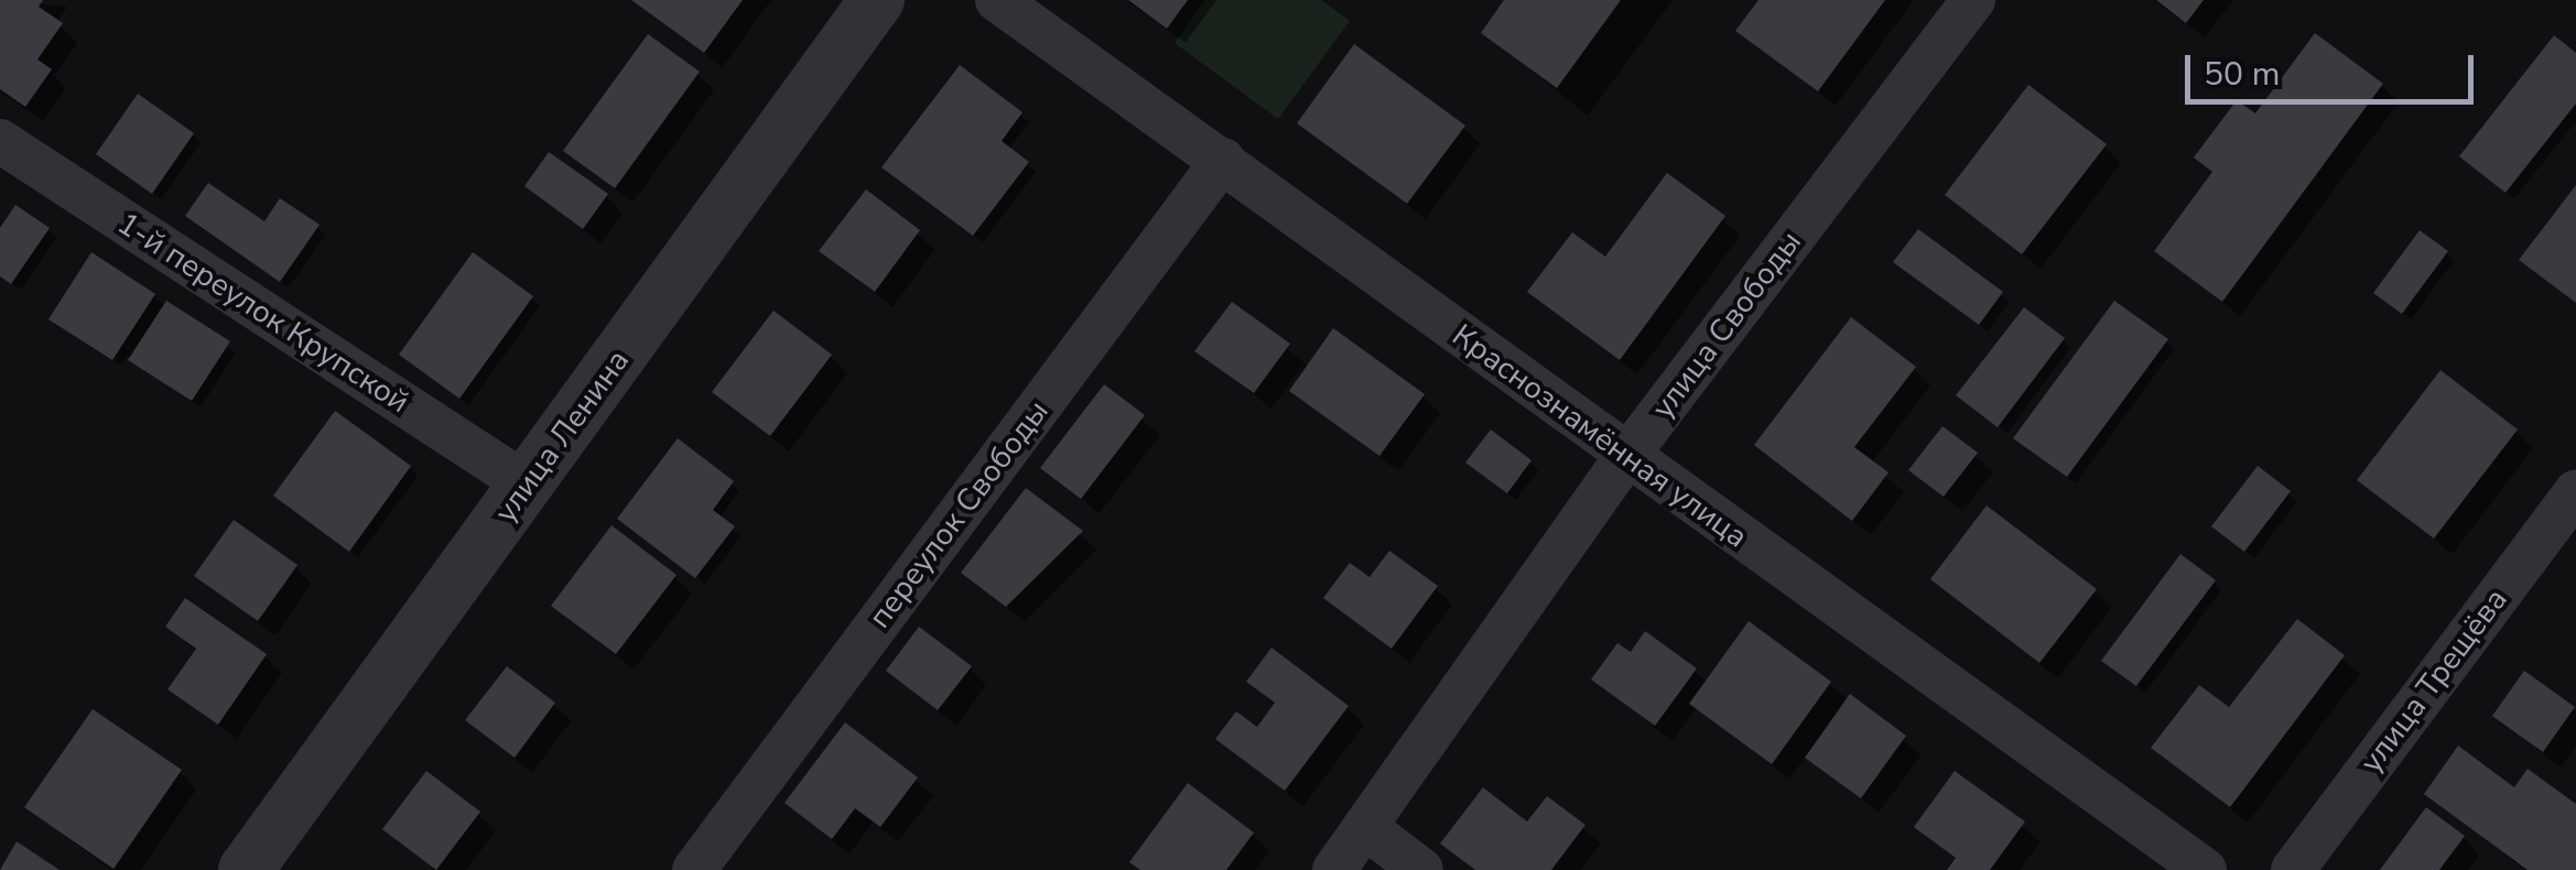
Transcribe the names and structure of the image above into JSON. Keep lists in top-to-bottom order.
{
  "streets": {
    "street": [
      "1-й переулок Крупской",
      "улица Свободы",
      "улица Ленина",
      "Краснознамённая улица",
      "переулок Свободы",
      "улица Трещёва"
    ]
  },
  "crossings": [
    ["1-й переулок Крупской", "улица Ленина"],
    ["улица Свободы", "Краснознамённая улица"],
    ["Краснознамённая улица", "переулок Свободы"]
  ],
  "scale_bar": "50 m"
}
